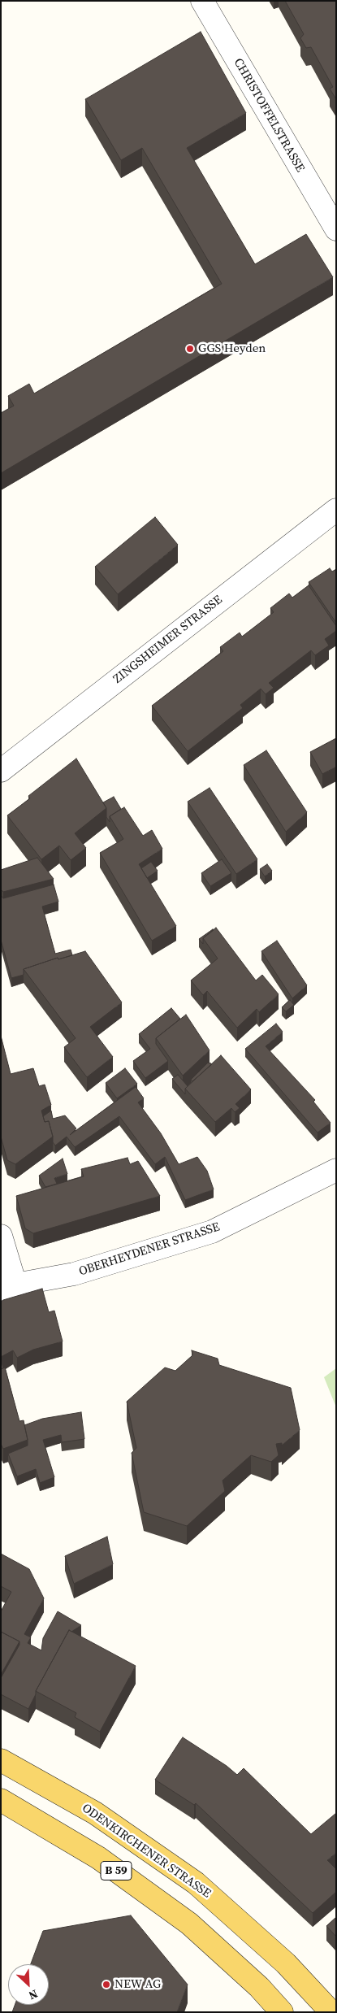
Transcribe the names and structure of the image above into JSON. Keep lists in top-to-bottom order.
{
  "streets": {
    "main road": ["ODENKIRCHENER STRASSE", "B 59"],
    "street": ["CHRISTOFFELSTRASSE", "ZINGSHEIMER STRASSE", "OBERHEYDENER STRASSE"]
  },
  "places": ["GGS Heyden", "NEW AG"],
  "north": "bottom right"
}
